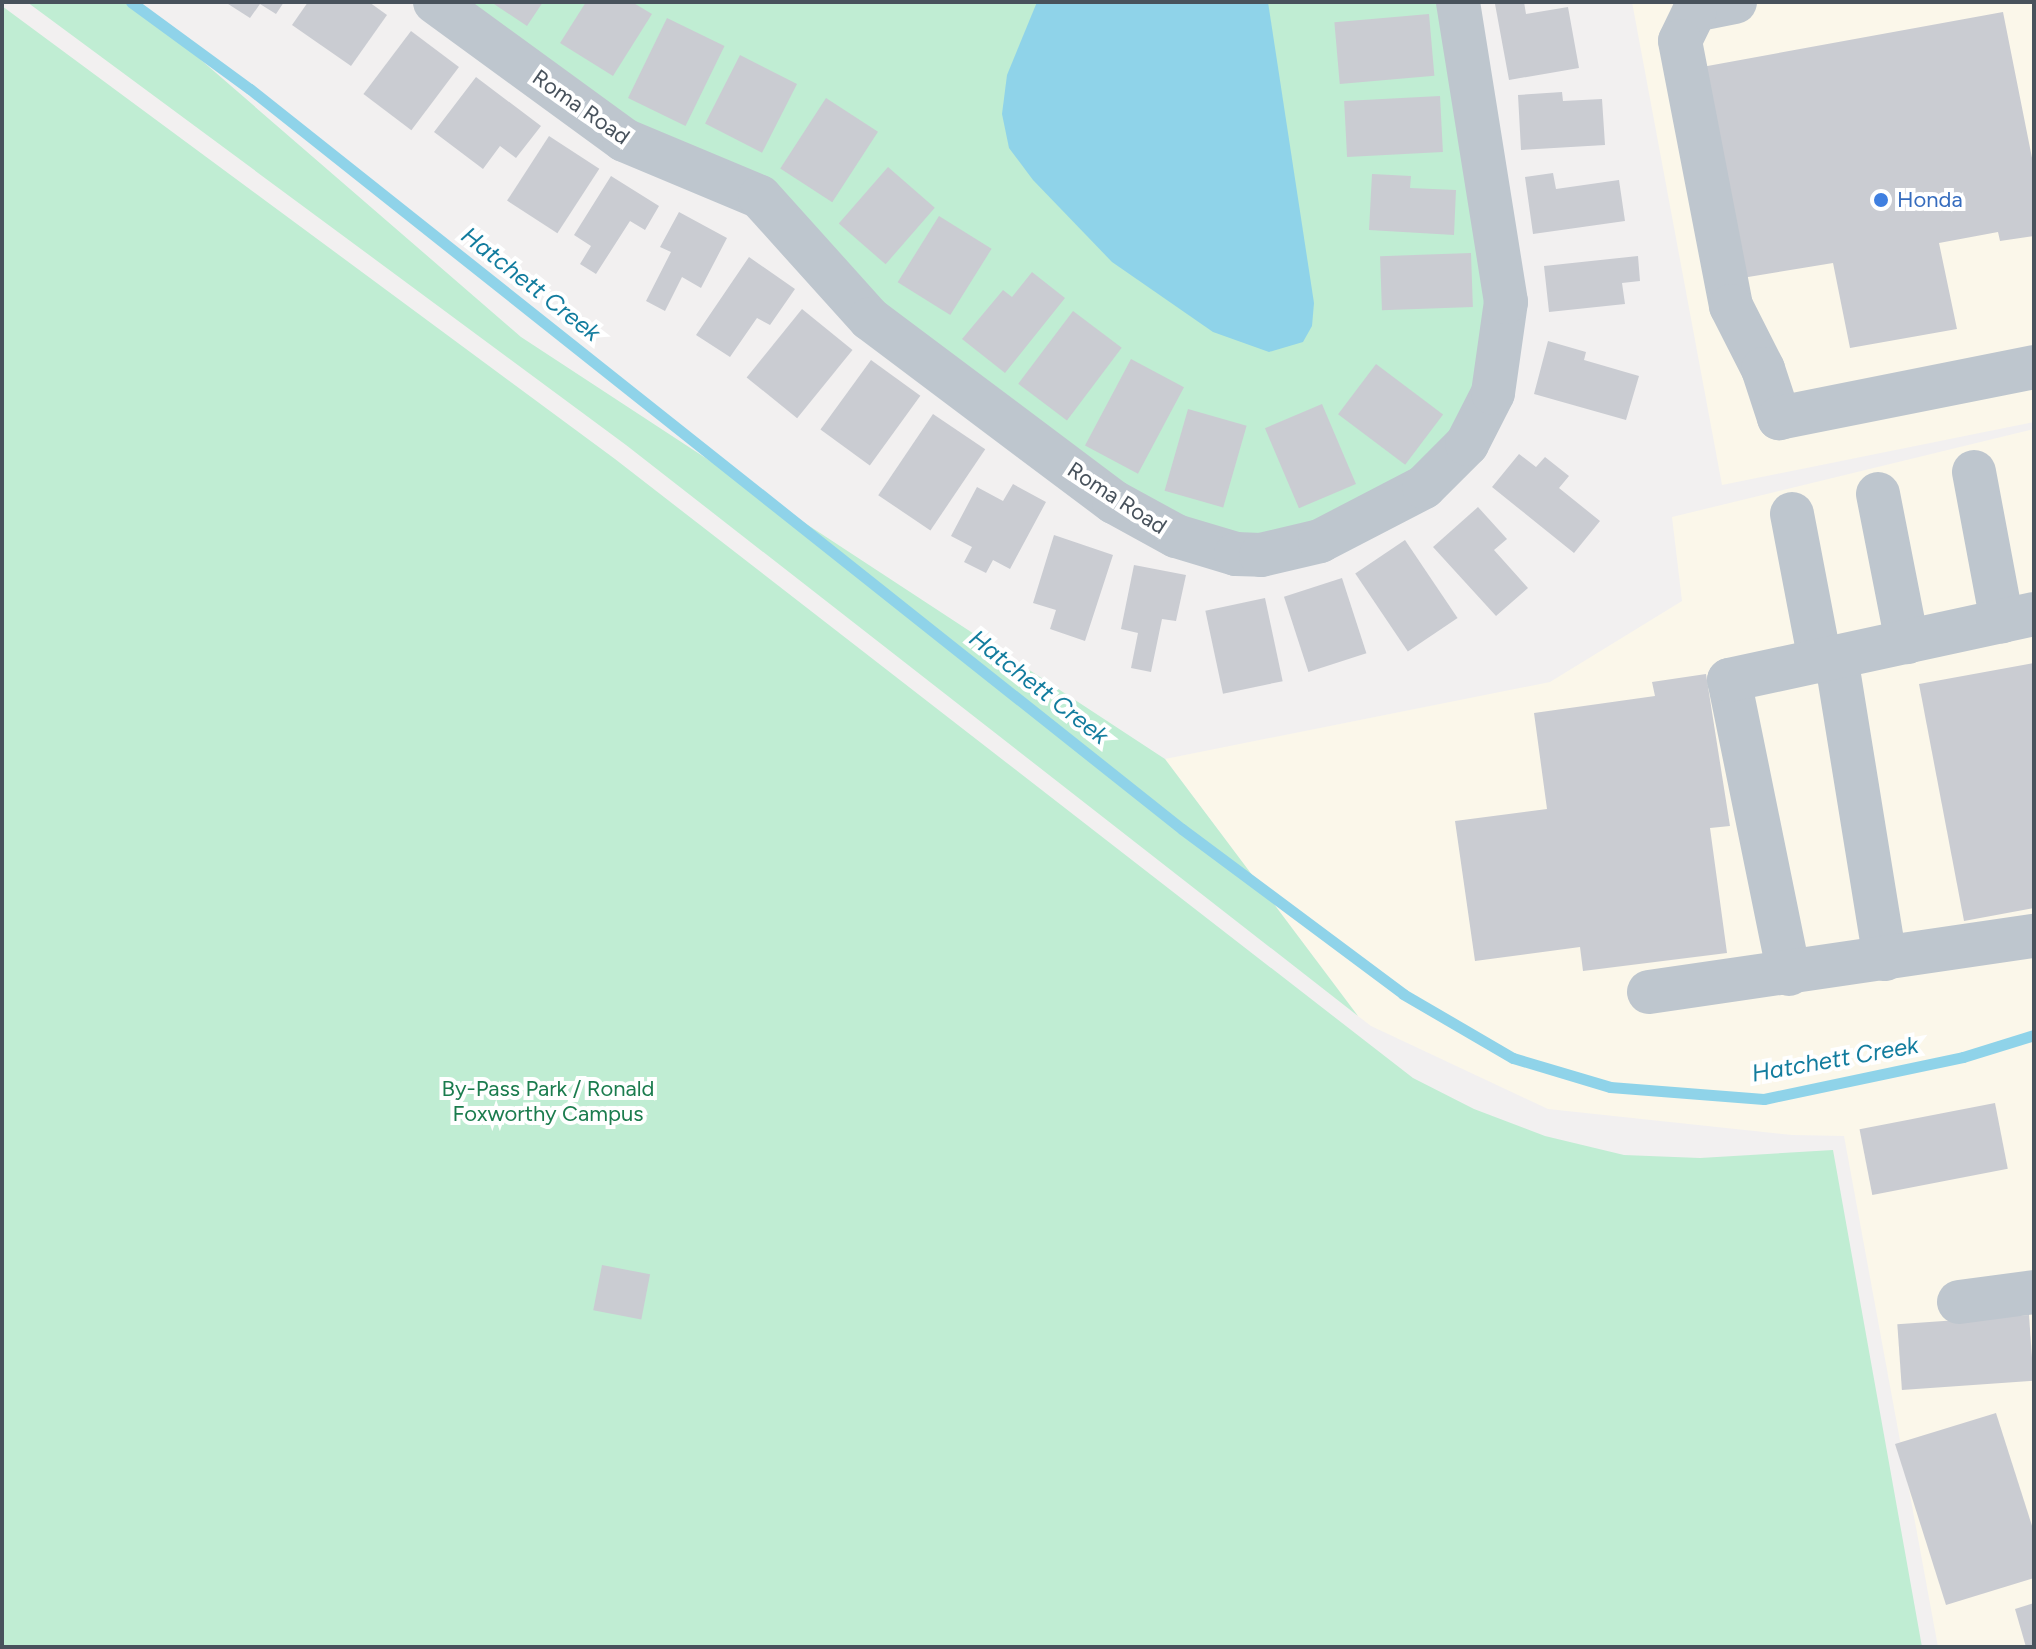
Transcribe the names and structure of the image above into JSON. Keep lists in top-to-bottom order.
{
  "streets": {
    "street": ["Roma Road"]
  },
  "water": ["Hatchett Creek"],
  "parks": ["By-Pass Park / Ronald Foxworthy Campus"],
  "places": ["Honda"]
}
